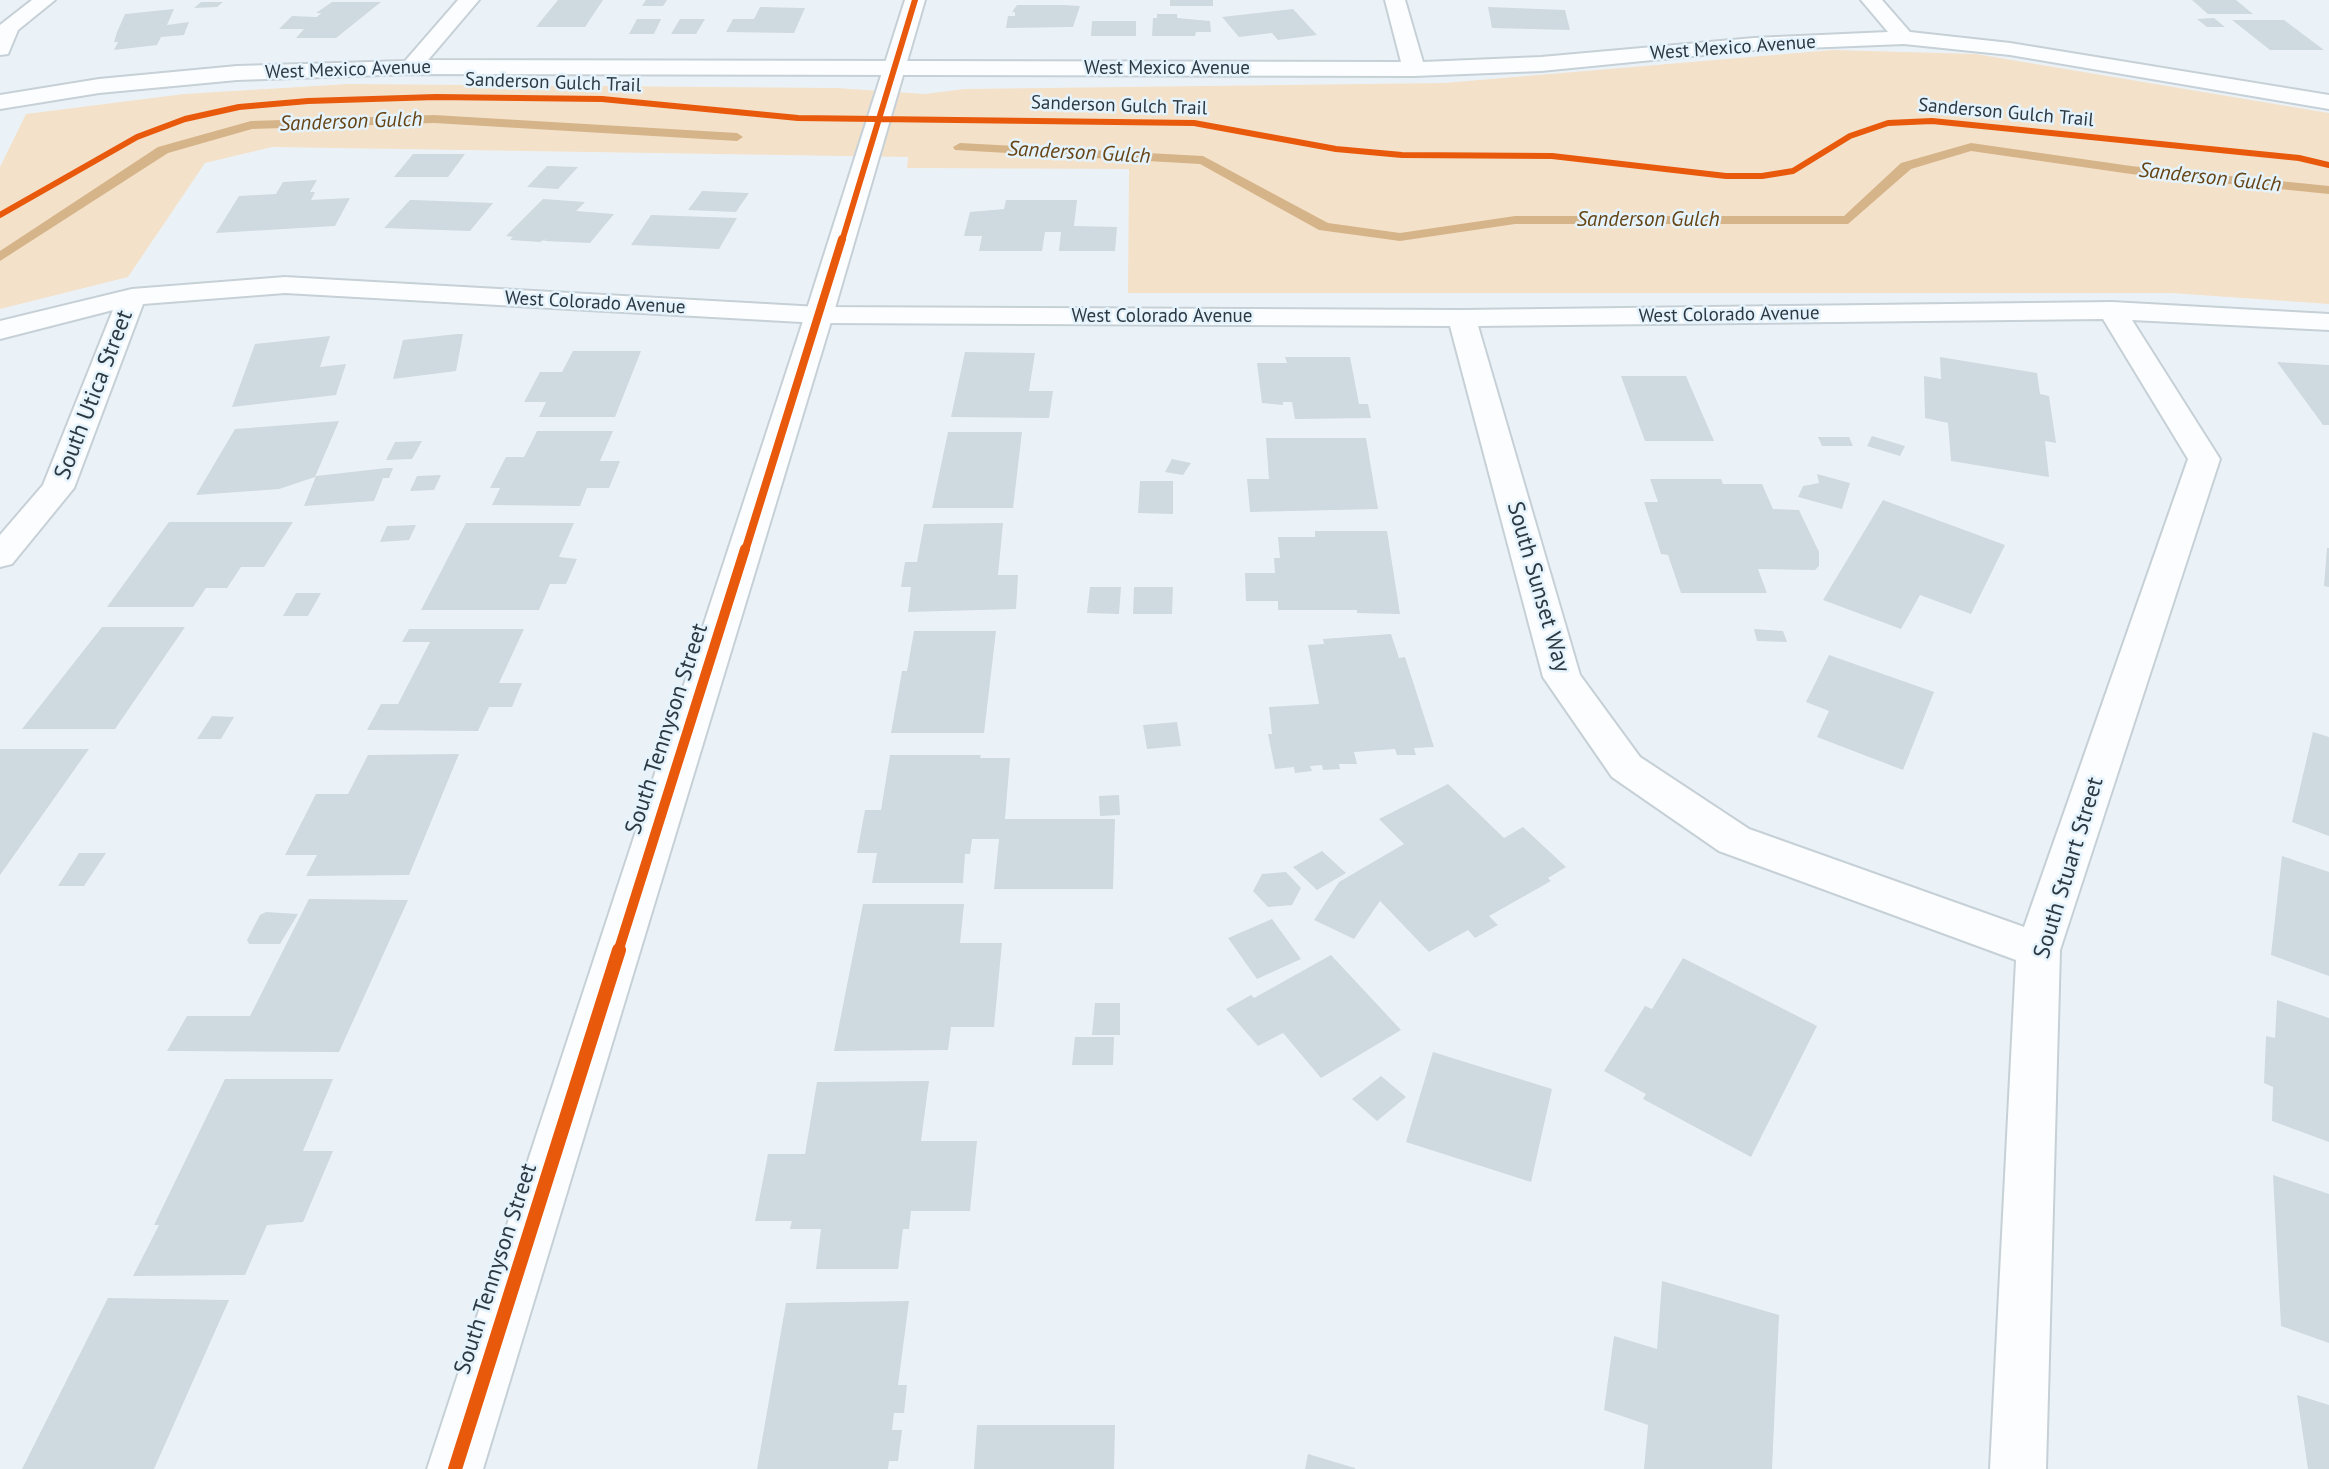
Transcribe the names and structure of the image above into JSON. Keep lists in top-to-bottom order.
{
  "streets": {
    "street": [
      "West Mexico Avenue",
      "West Colorado Avenue",
      "South Utica Street",
      "South Sunset Way",
      "South Tennyson Street",
      "South Stuart Street"
    ],
    "cycle path": ["Sanderson Gulch Trail"]
  },
  "crossings": [
    ["West Mexico Avenue", "South Tennyson Street"],
    ["West Colorado Avenue", "South Utica Street"],
    ["West Colorado Avenue", "South Sunset Way"],
    ["West Colorado Avenue", "South Tennyson Street"],
    ["West Colorado Avenue", "South Stuart Street"],
    ["South Sunset Way", "South Stuart Street"]
  ],
  "water": ["Sanderson Gulch"]
}
